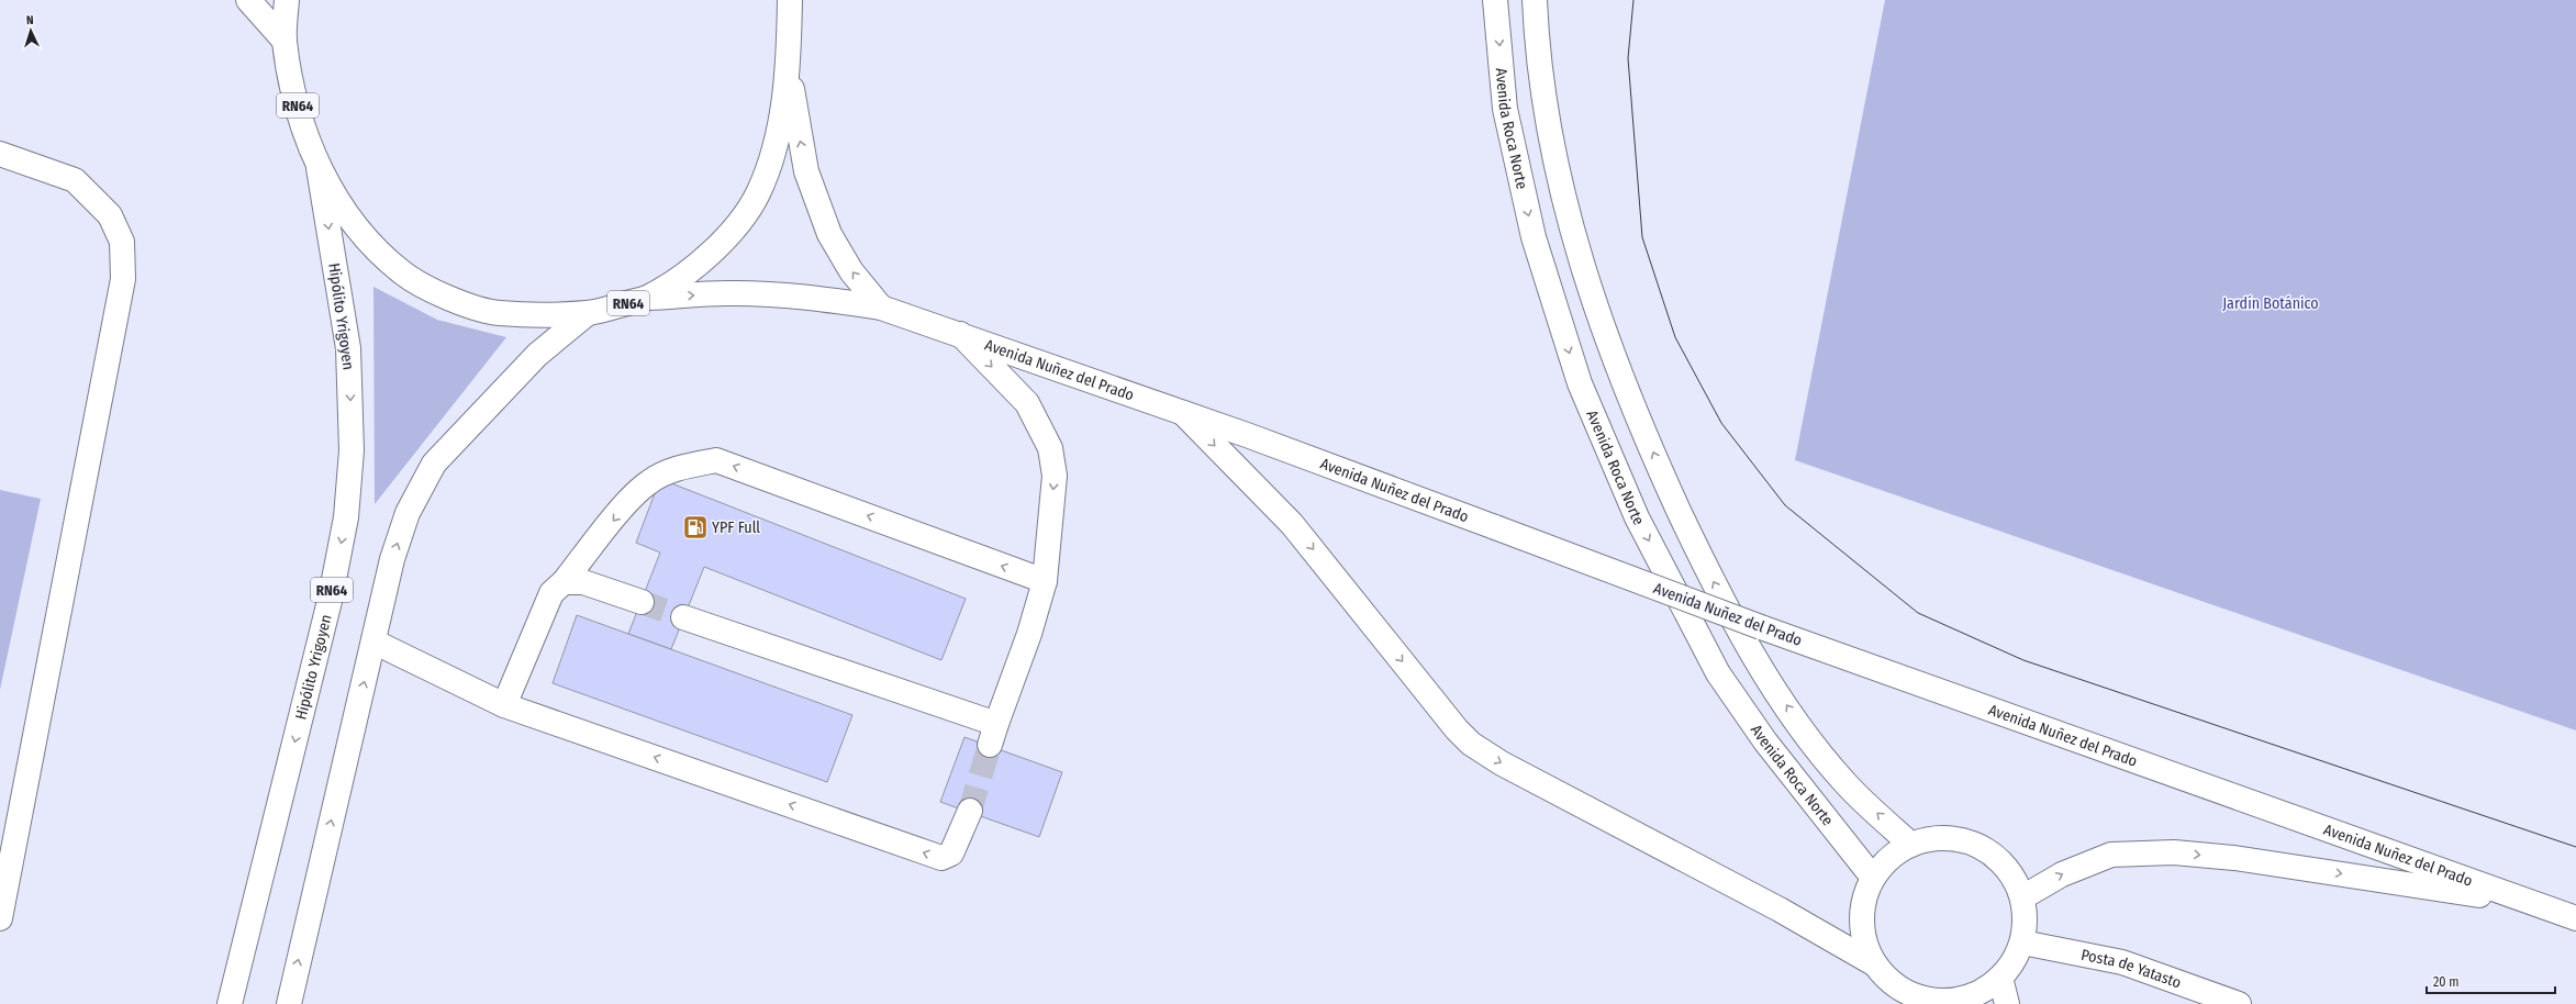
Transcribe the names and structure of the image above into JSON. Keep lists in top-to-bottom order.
{
  "streets": {
    "main road": [
      "RN64",
      "Avenida Roca Norte",
      "Hipólito Yrigoyen",
      "Avenida Nuñez del Prado",
      "Posta de Yatasto"
    ]
  },
  "crossings": [
    ["RN64", "Hipólito Yrigoyen"],
    ["RN64", "Avenida Nuñez del Prado"]
  ],
  "parks": ["Jardín Botánico"],
  "places": {
    "fuel station": ["YPF Full"]
  },
  "scale_bar": "20 m",
  "north": "top"
}
